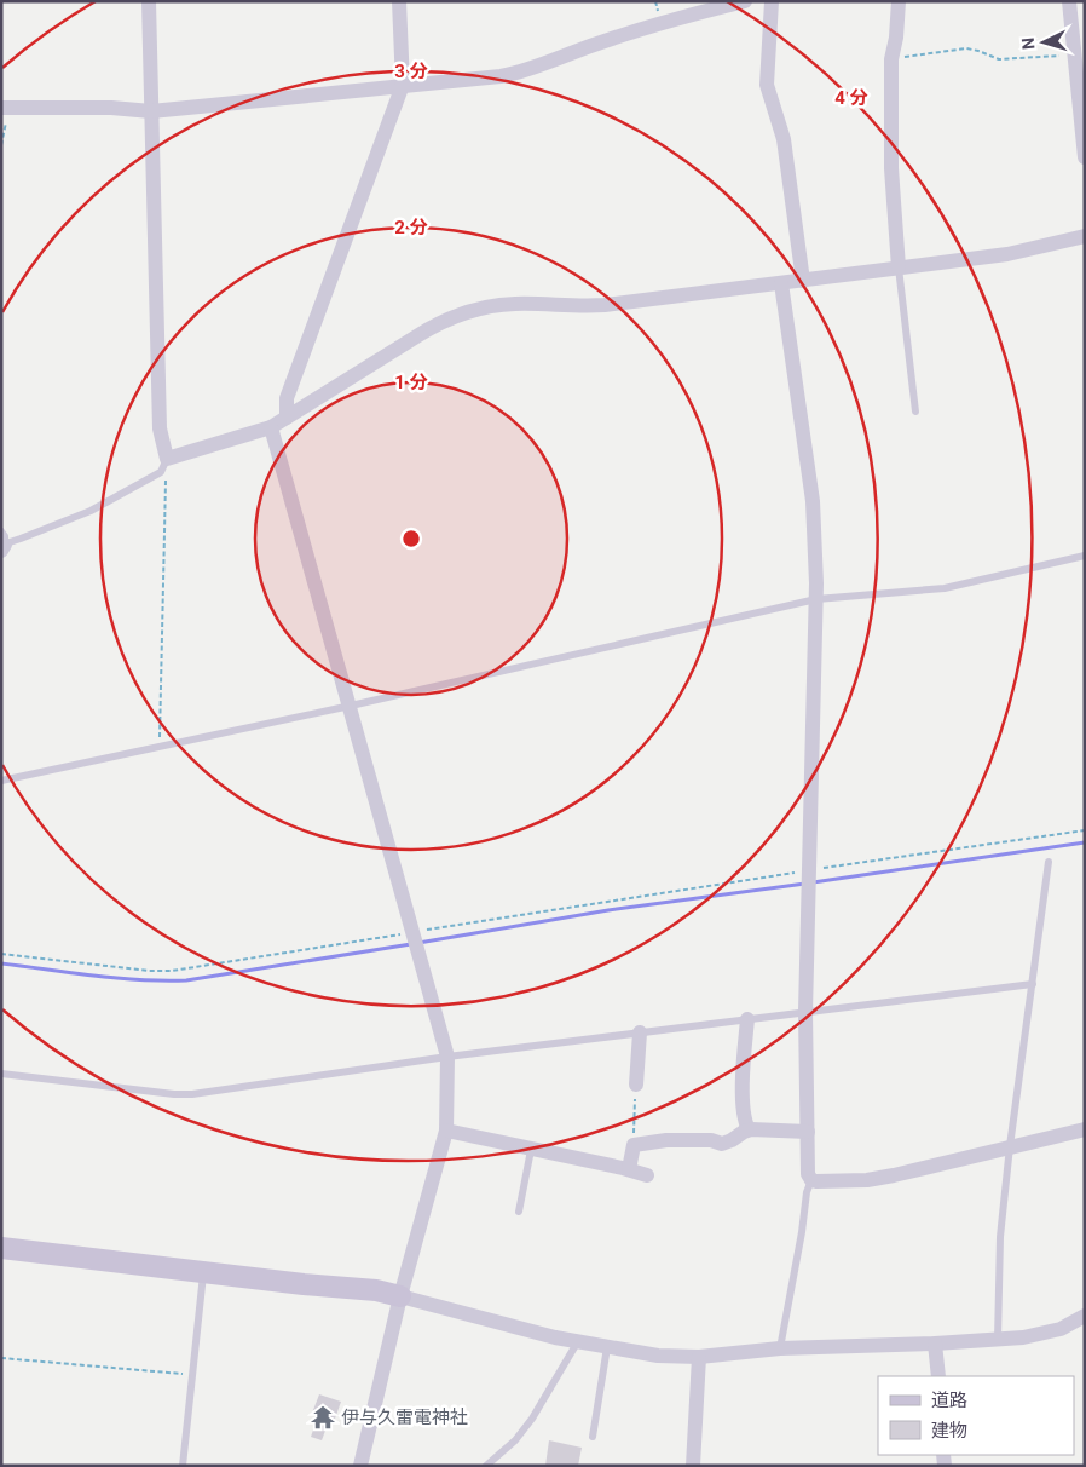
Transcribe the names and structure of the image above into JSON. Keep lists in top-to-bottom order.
{
  "places": {
    "temple": ["伊与久雷電神社"]
  },
  "legend": ["道路", "建物"],
  "north": "left",
  "rings": [
    "3 分",
    "4 分",
    "2 分",
    "1 分"
  ]
}
